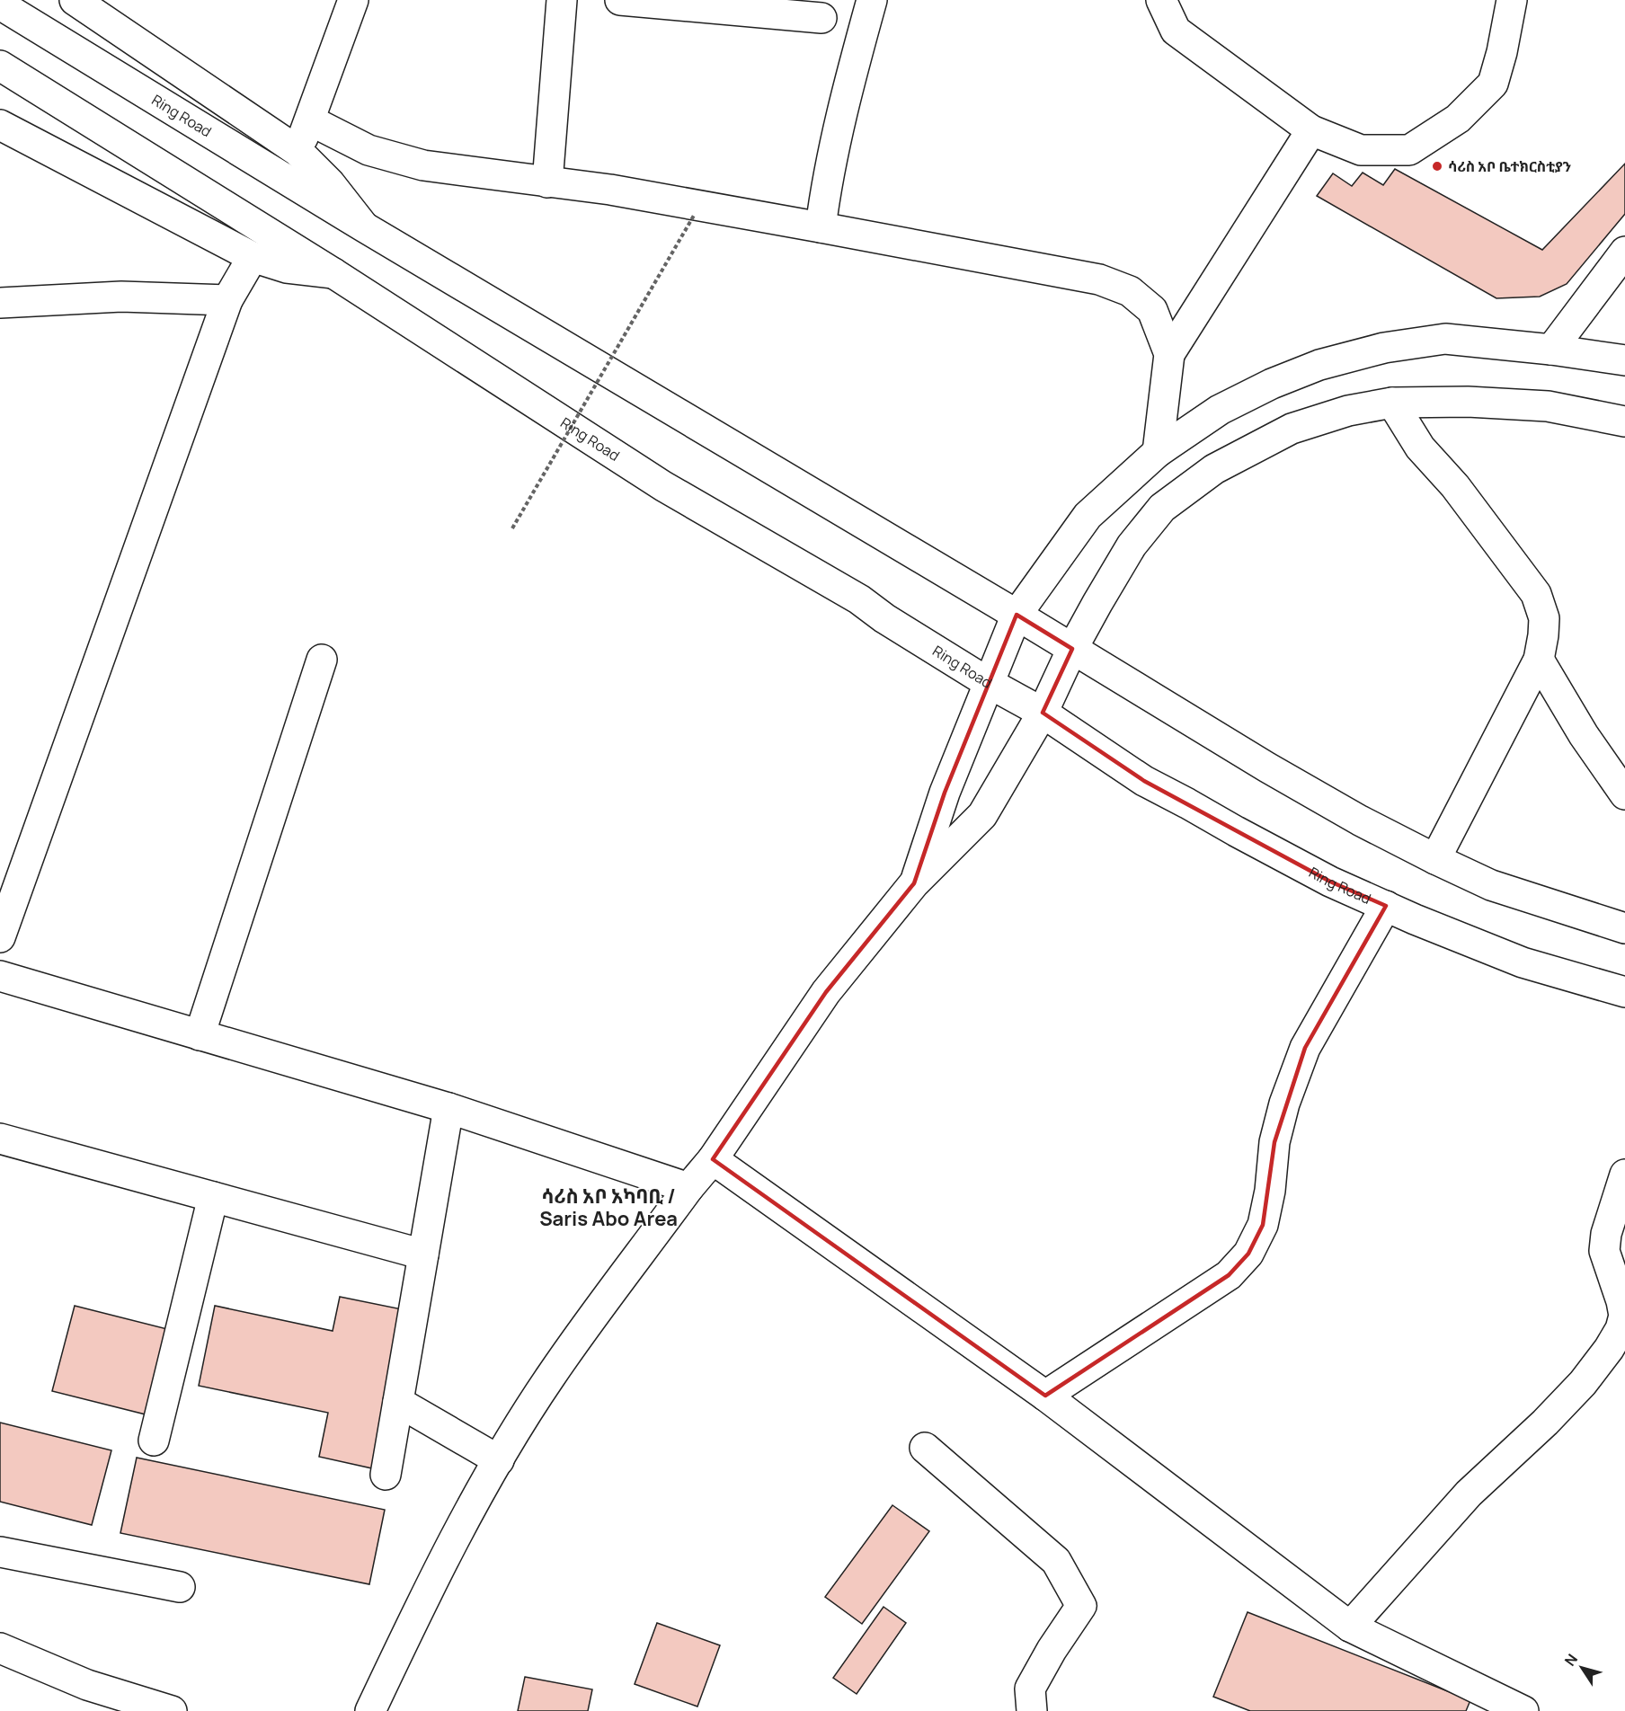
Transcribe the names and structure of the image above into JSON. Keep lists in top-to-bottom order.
{
  "streets": {
    "main road": ["Ring Road"]
  },
  "districts": ["ሳሪስ አቦ አካባቢ / Saris Abo Area"],
  "places": ["ሳሪስ አቦ ቤተክርስቲያን"],
  "north": "top left"
}
